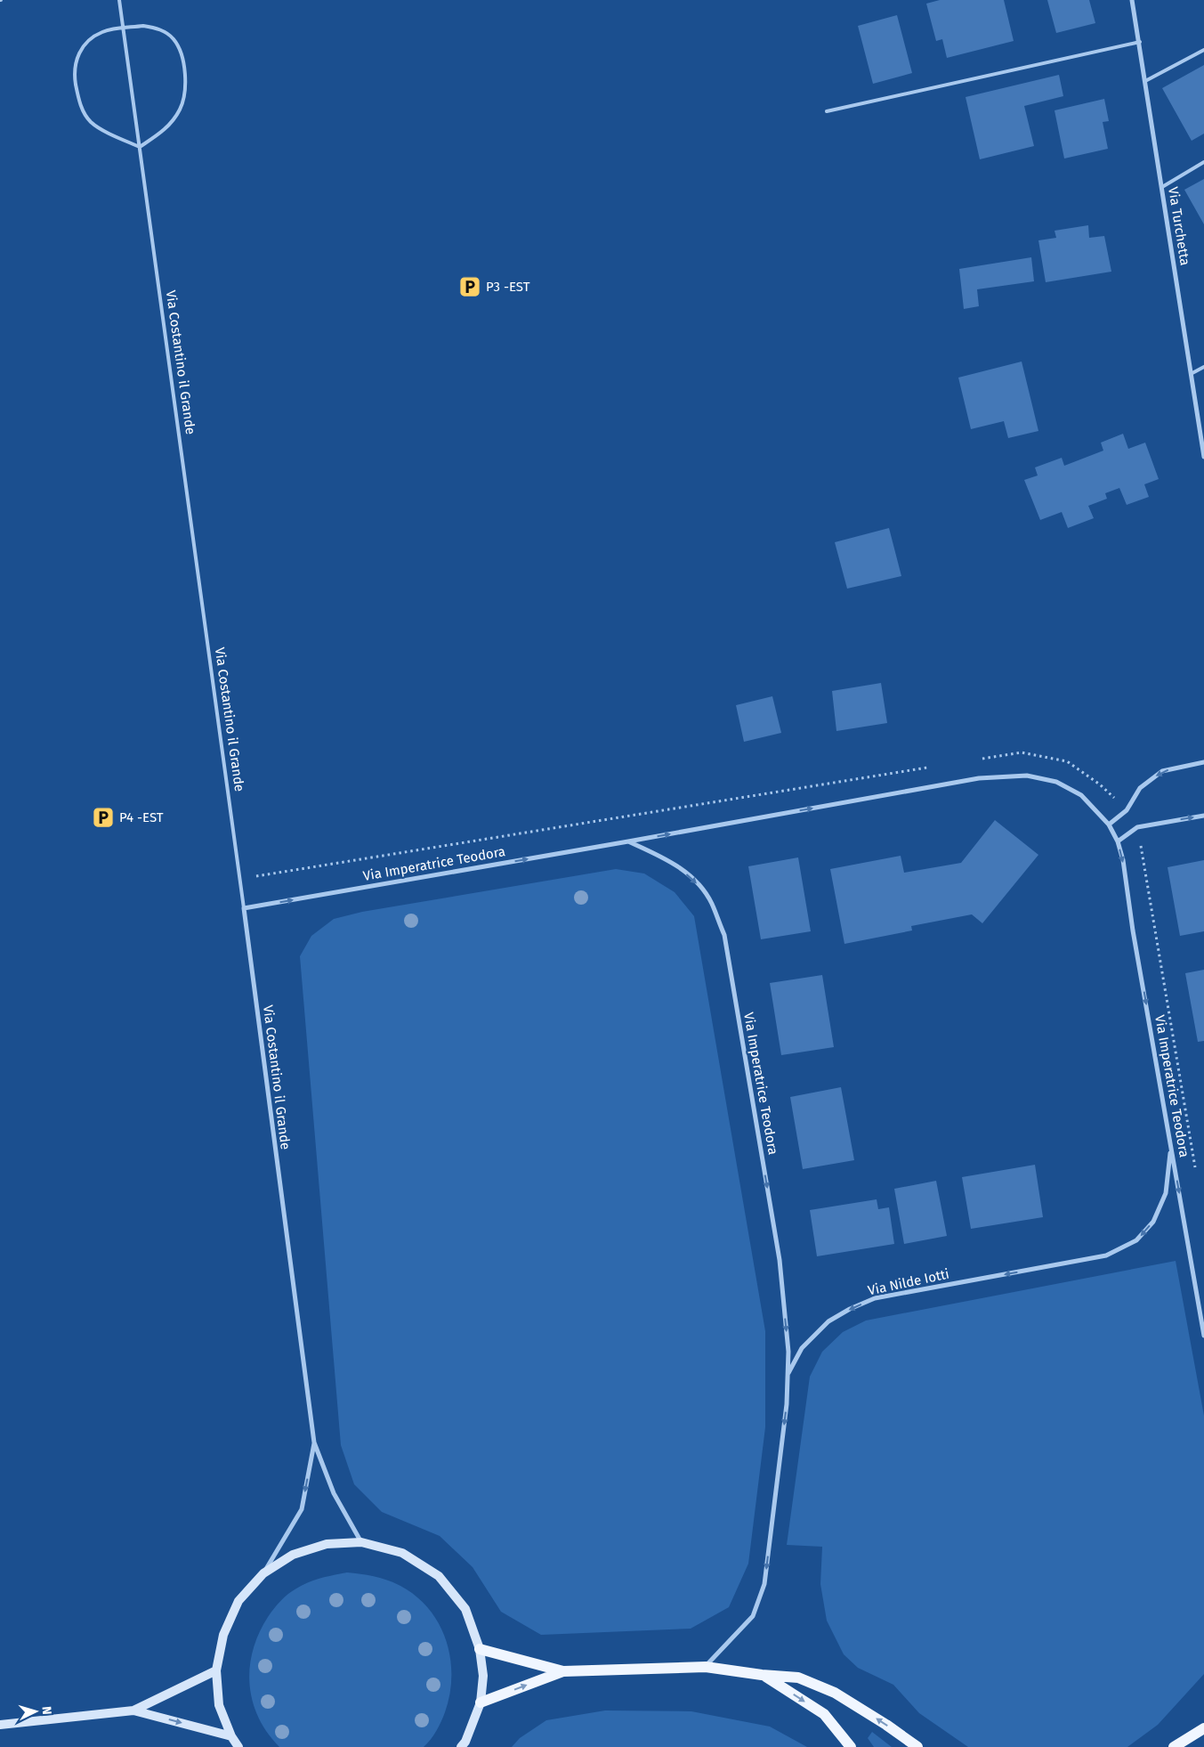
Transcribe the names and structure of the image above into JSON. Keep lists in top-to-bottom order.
{
  "streets": {
    "street": [
      "Via Turchetta",
      "Via Costantino il Grande",
      "Via Imperatrice Teodora",
      "Via Nilde Iotti"
    ]
  },
  "crossings": [
    ["Via Costantino il Grande", "Via Imperatrice Teodora"],
    ["Via Imperatrice Teodora", "Via Nilde Iotti"]
  ],
  "one_way": ["Via Nilde Iotti"],
  "places": {
    "parking": ["P3 -EST", "P4 -EST"]
  },
  "north": "right"
}
